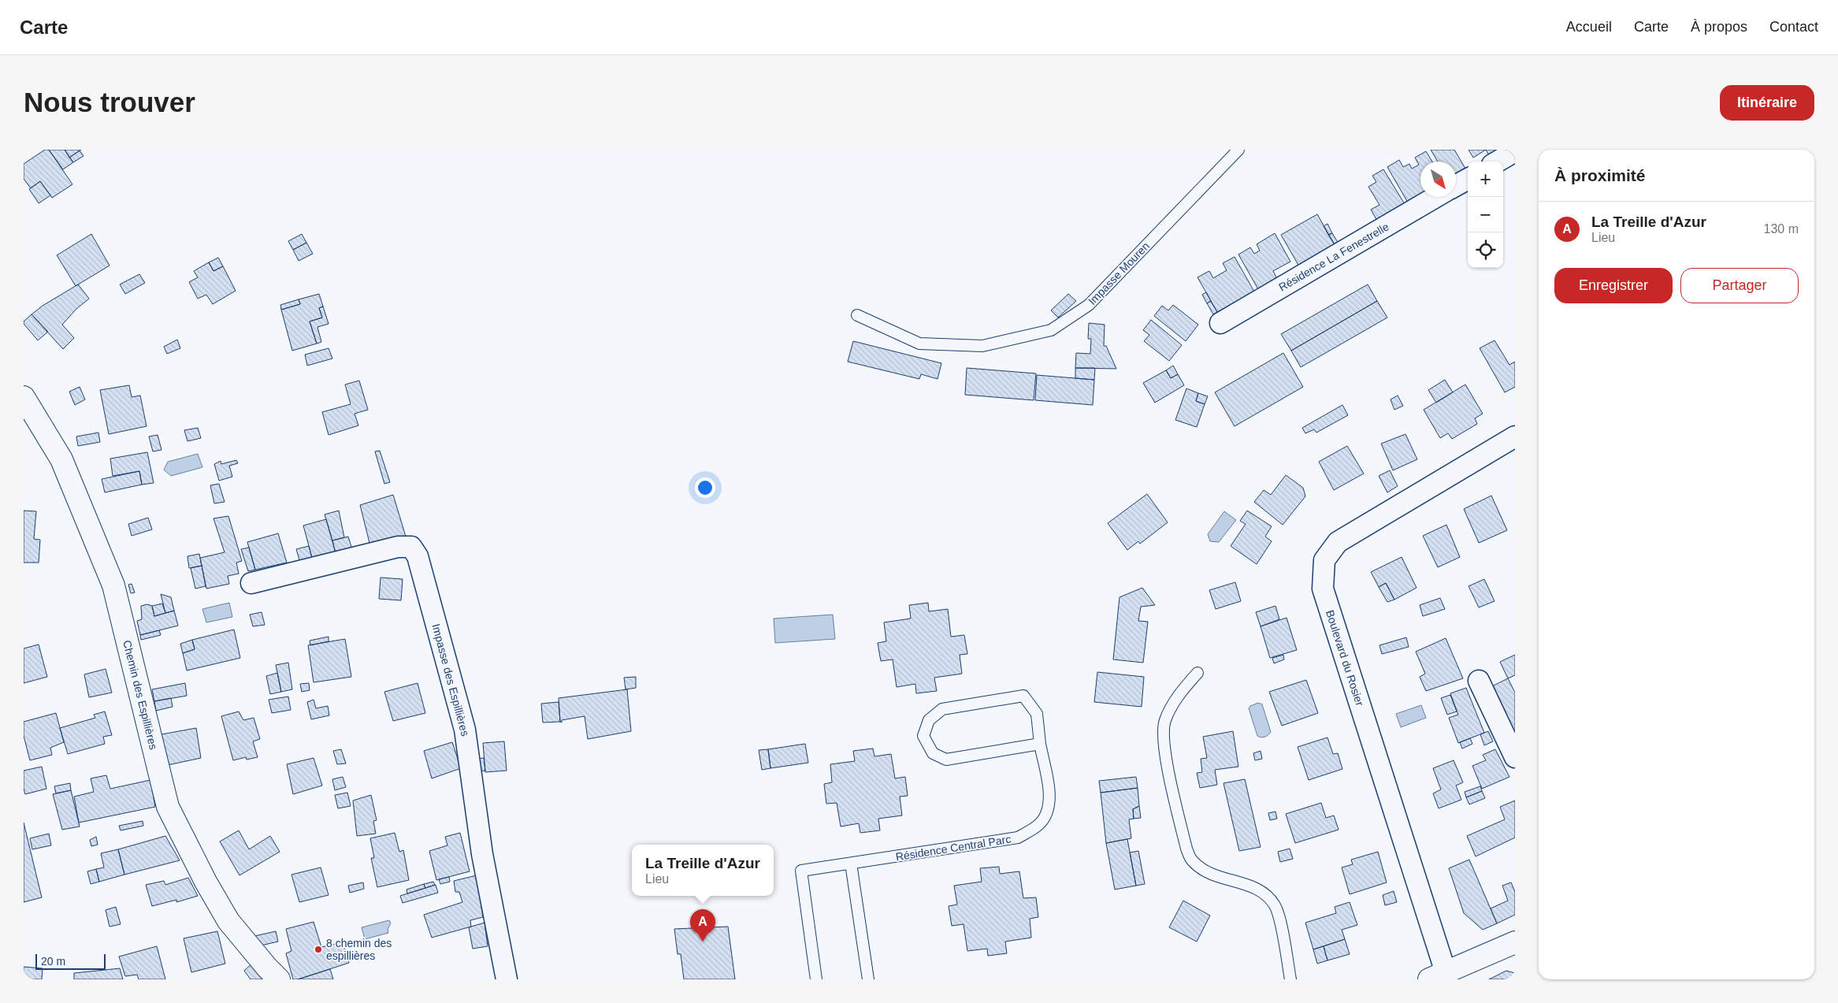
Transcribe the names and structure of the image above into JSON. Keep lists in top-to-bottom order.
{
  "streets": {
    "street": [
      "Résidence La Fenestrelle",
      "Boulevard du Rosier",
      "Impasse des Espillières",
      "Chemin des Espillières"
    ],
    "lane": ["Impasse Mouren", "Résidence Central Parc"]
  },
  "places": ["8 chemin des espillières"],
  "scale_bar": "20 m",
  "north": "bottom right",
  "page": {
    "header": "Carte",
    "nav": [
      "Accueil",
      "Carte",
      "À propos",
      "Contact"
    ],
    "buttons": [
      "Itinéraire",
      ["Enregistrer", "Partager"]
    ],
    "title": "Nous trouver",
    "heading": "À proximité",
    "map_buttons": ["+", "−"],
    "list": [
      {
        "mark": "A",
        "name": "La Treille d'Azur",
        "note": "Lieu",
        "value": "130 m"
      }
    ],
    "popup": ["La Treille d'Azur", "Lieu"],
    "pins": "A",
    "scale": "20 m"
  }
}
